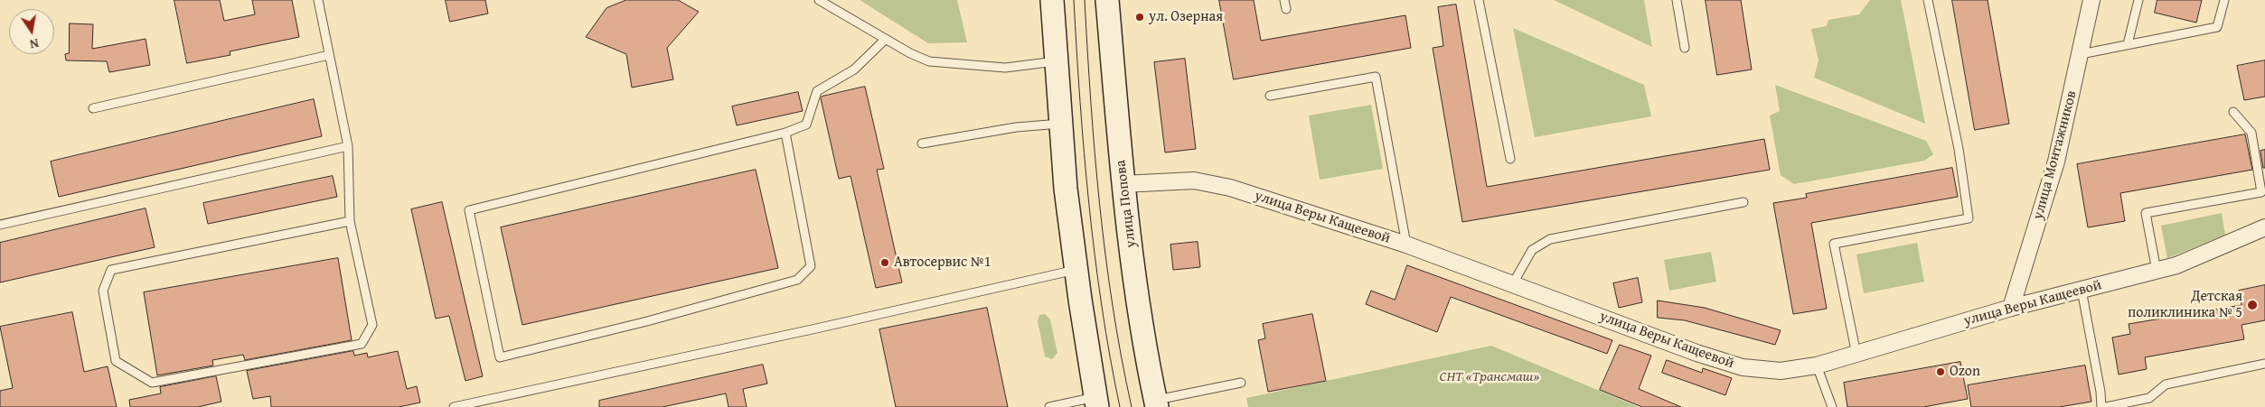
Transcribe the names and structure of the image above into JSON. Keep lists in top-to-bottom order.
{
  "streets": {
    "main road": ["улица Попова"],
    "street": ["улица Монтажников", "улица Веры Кащеевой"]
  },
  "crossings": [
    ["улица Монтажников", "улица Веры Кащеевой"],
    ["улица Попова", "улица Веры Кащеевой"]
  ],
  "parks": ["СНТ «Трансмаш»"],
  "places": [
    "ул. Озерная",
    "Автосервис №1",
    "Детская поликлиника № 5",
    "Ozon"
  ],
  "north": "bottom"
}
